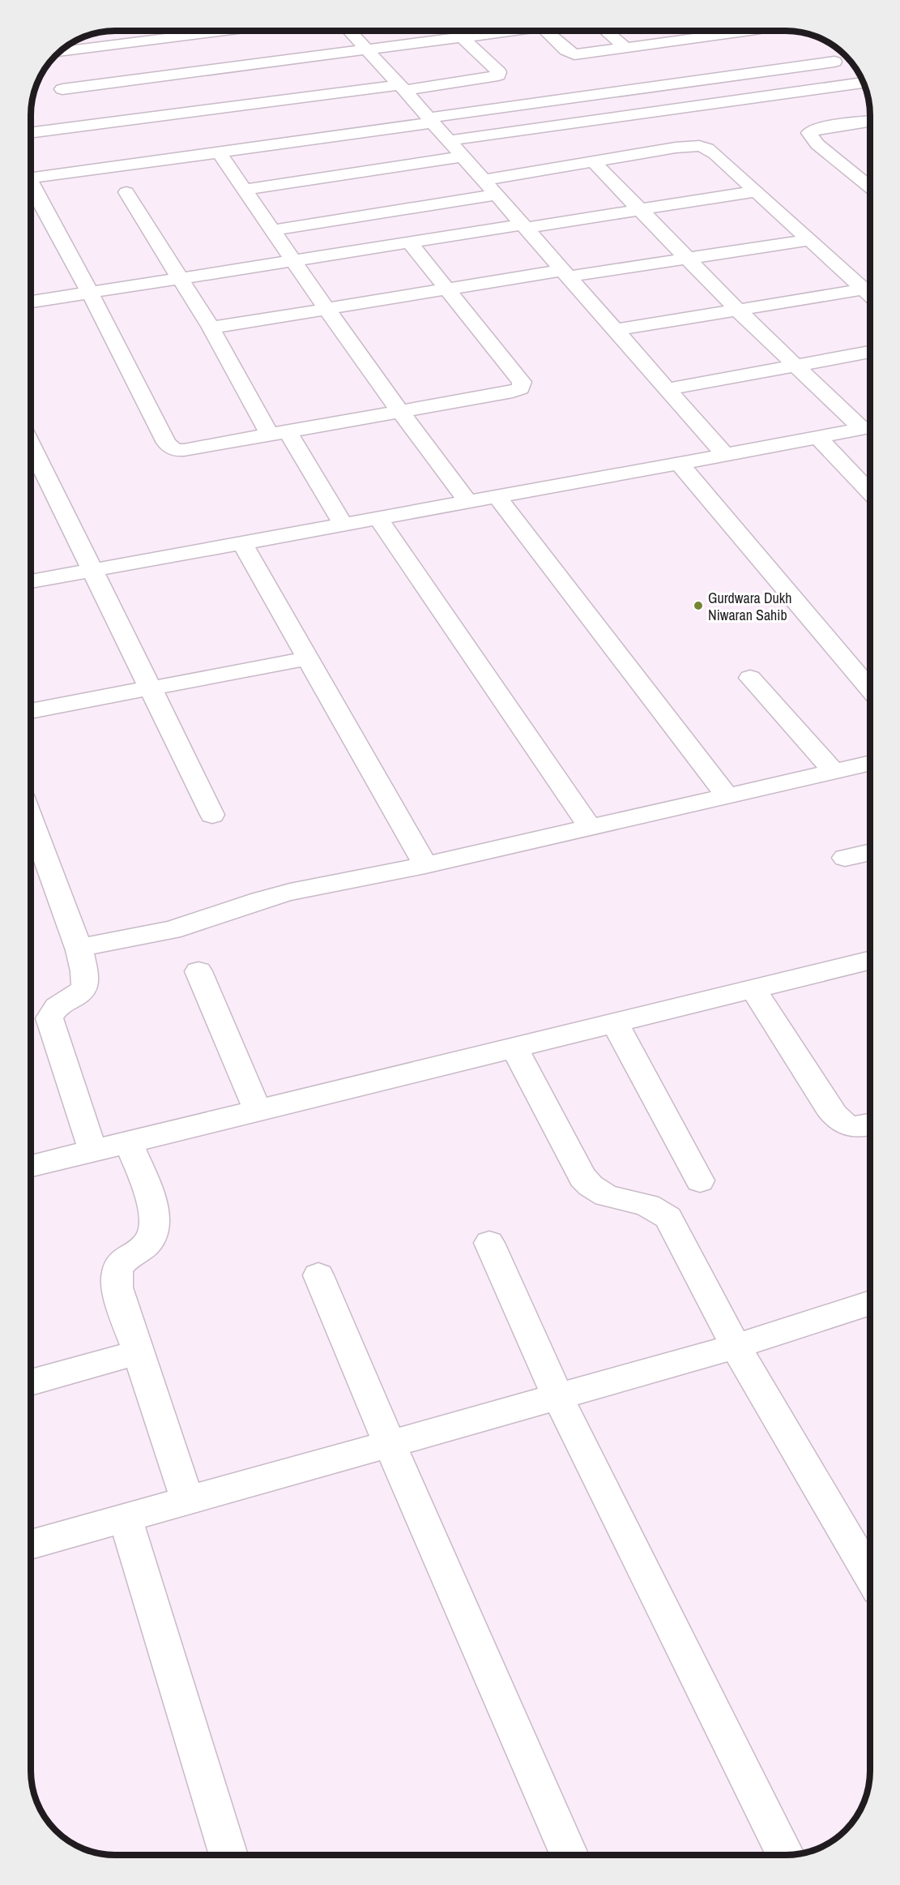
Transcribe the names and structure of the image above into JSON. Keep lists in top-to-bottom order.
{
  "places": ["Gurdwara Dukh Niwaran Sahib"]
}
